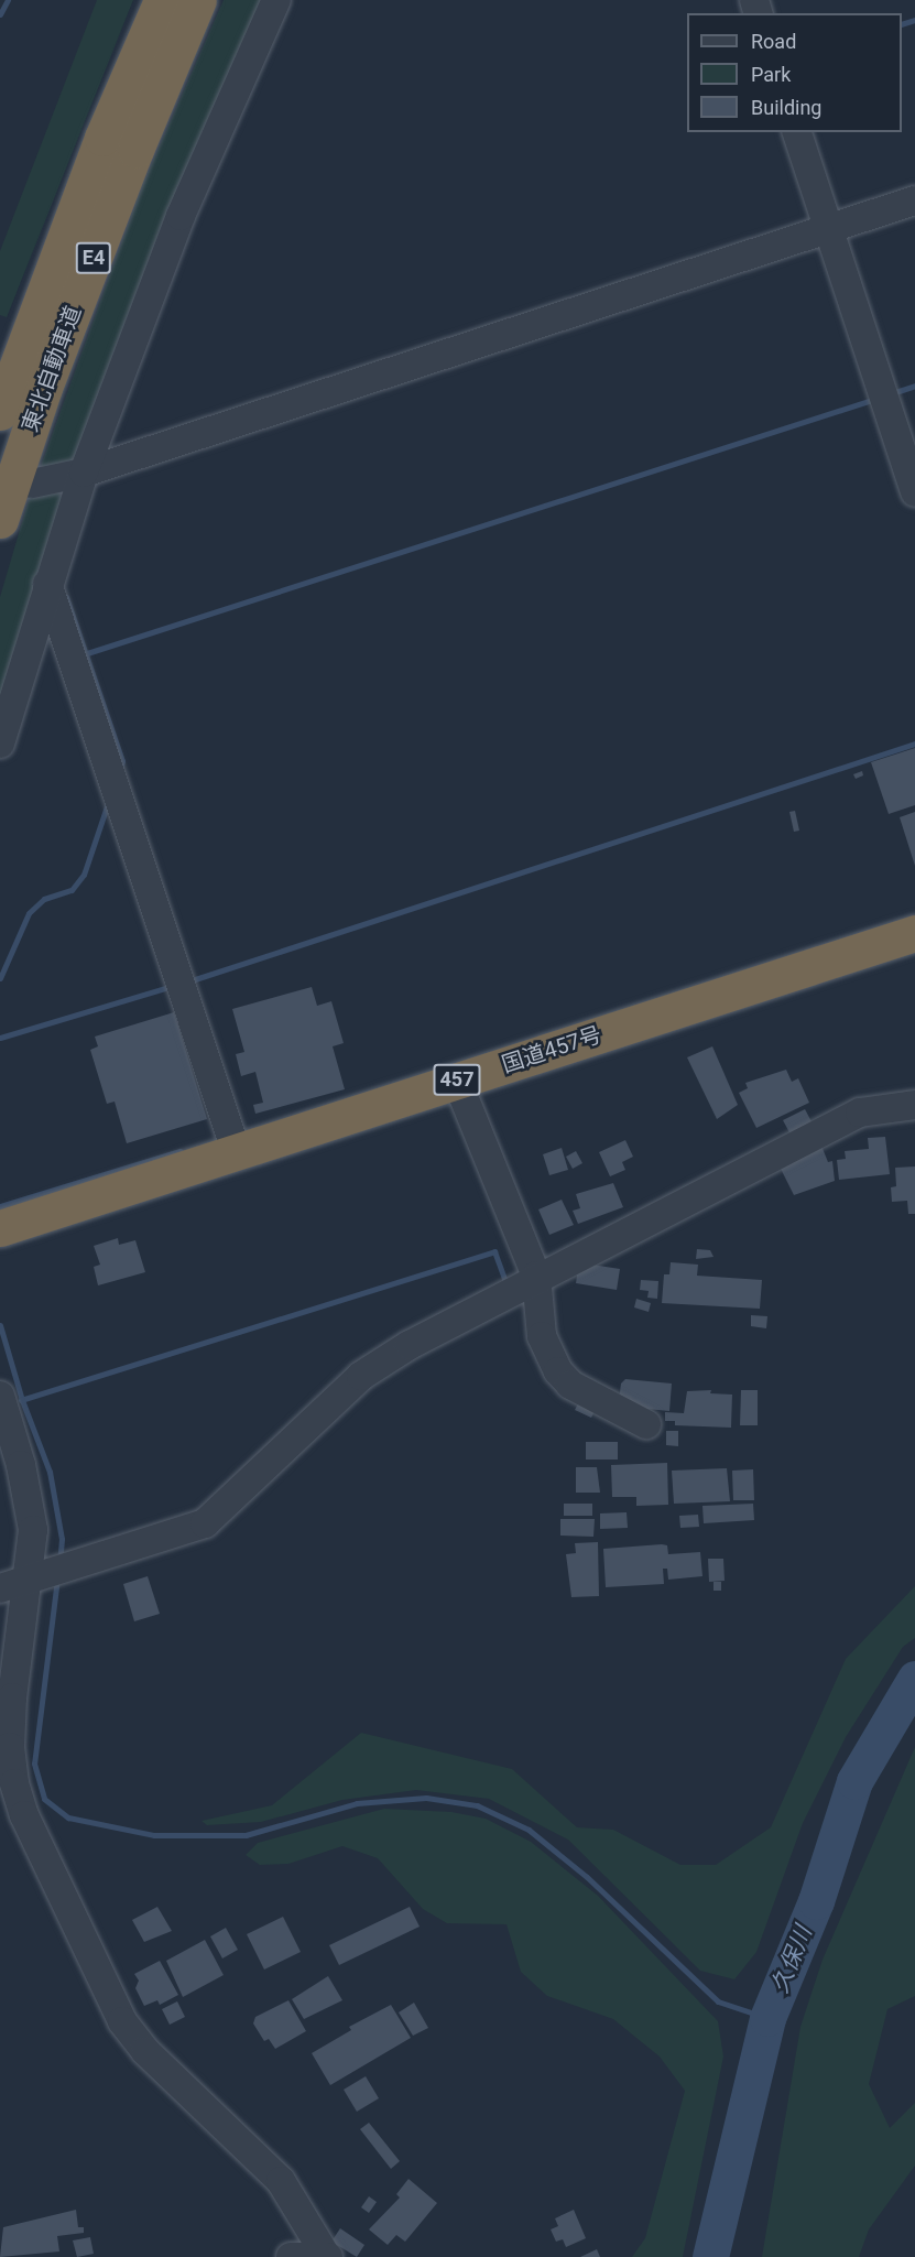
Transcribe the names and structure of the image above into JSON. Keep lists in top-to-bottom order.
{
  "streets": {
    "highway": [
      "E4",
      "東北自動車道",
      "国道457号",
      "457"
    ]
  },
  "water": ["久保川"],
  "legend": ["Road", "Park", "Building"]
}
